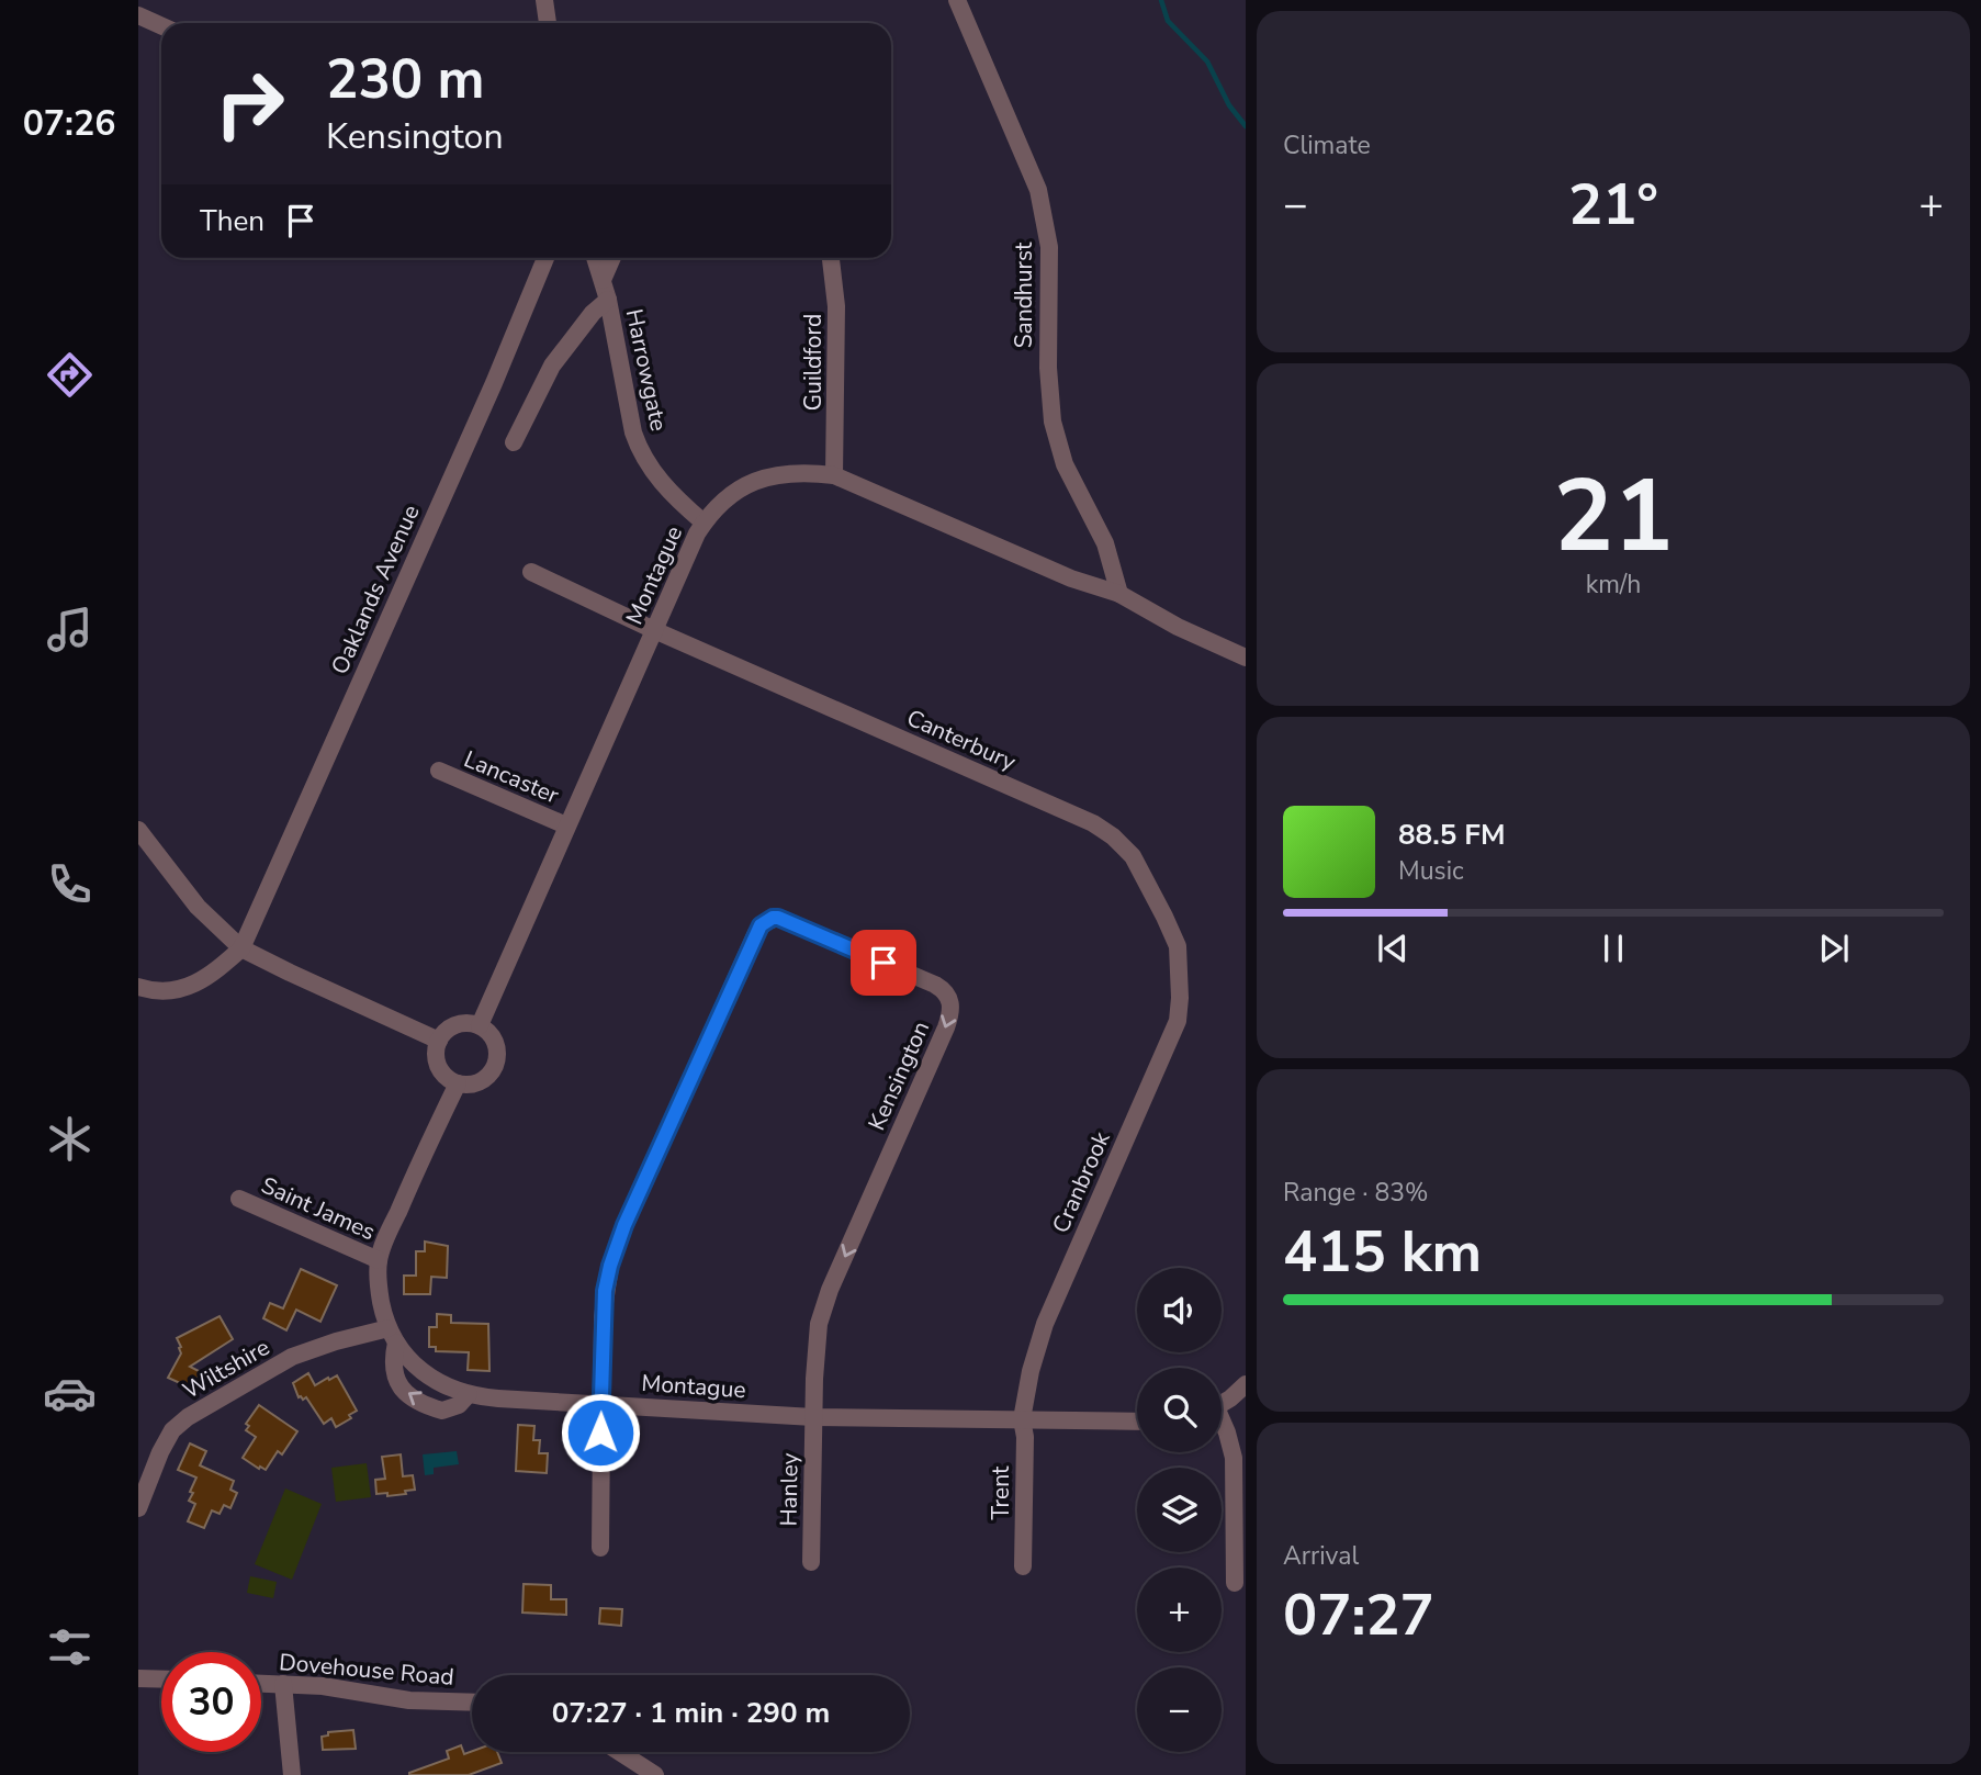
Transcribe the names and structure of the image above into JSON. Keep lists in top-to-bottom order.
{
  "streets": {
    "street": [
      "Sandhurst",
      "Guildford",
      "Harrowgate",
      "Montague",
      "Oaklands Avenue",
      "Canterbury",
      "Lancaster",
      "Kensington",
      "Cranbrook",
      "Saint James",
      "Wiltshire",
      "Hanley",
      "Trent",
      "Dovehouse Road"
    ]
  },
  "crossings": [
    ["Sandhurst", "Montague"],
    ["Guildford", "Montague"],
    ["Harrowgate", "Montague"],
    ["Montague", "Canterbury"],
    ["Montague", "Lancaster"],
    ["Montague", "Kensington"],
    ["Montague", "Cranbrook"],
    ["Montague", "Saint James"],
    ["Montague", "Wiltshire"],
    ["Montague", "Hanley"],
    ["Montague", "Trent"],
    ["Canterbury", "Cranbrook"],
    ["Kensington", "Hanley"],
    ["Cranbrook", "Trent"]
  ],
  "page": {
    "tabs": "07:26",
    "tile": [
      "Climate",
      ["21", "km/h"],
      ["Range · 83%", "415 km"],
      ["Arrival", "07:27"]
    ],
    "turn": ["230 m", "Kensington"],
    "heat": ["−", "21°", "+"],
    "then": "Then",
    "song": ["88.5 FM", "Music"],
    "map_buttons": ["+", "−"],
    "limit": "30",
    "trip": "07:27 · 1 min · 290 m"
  }
}
